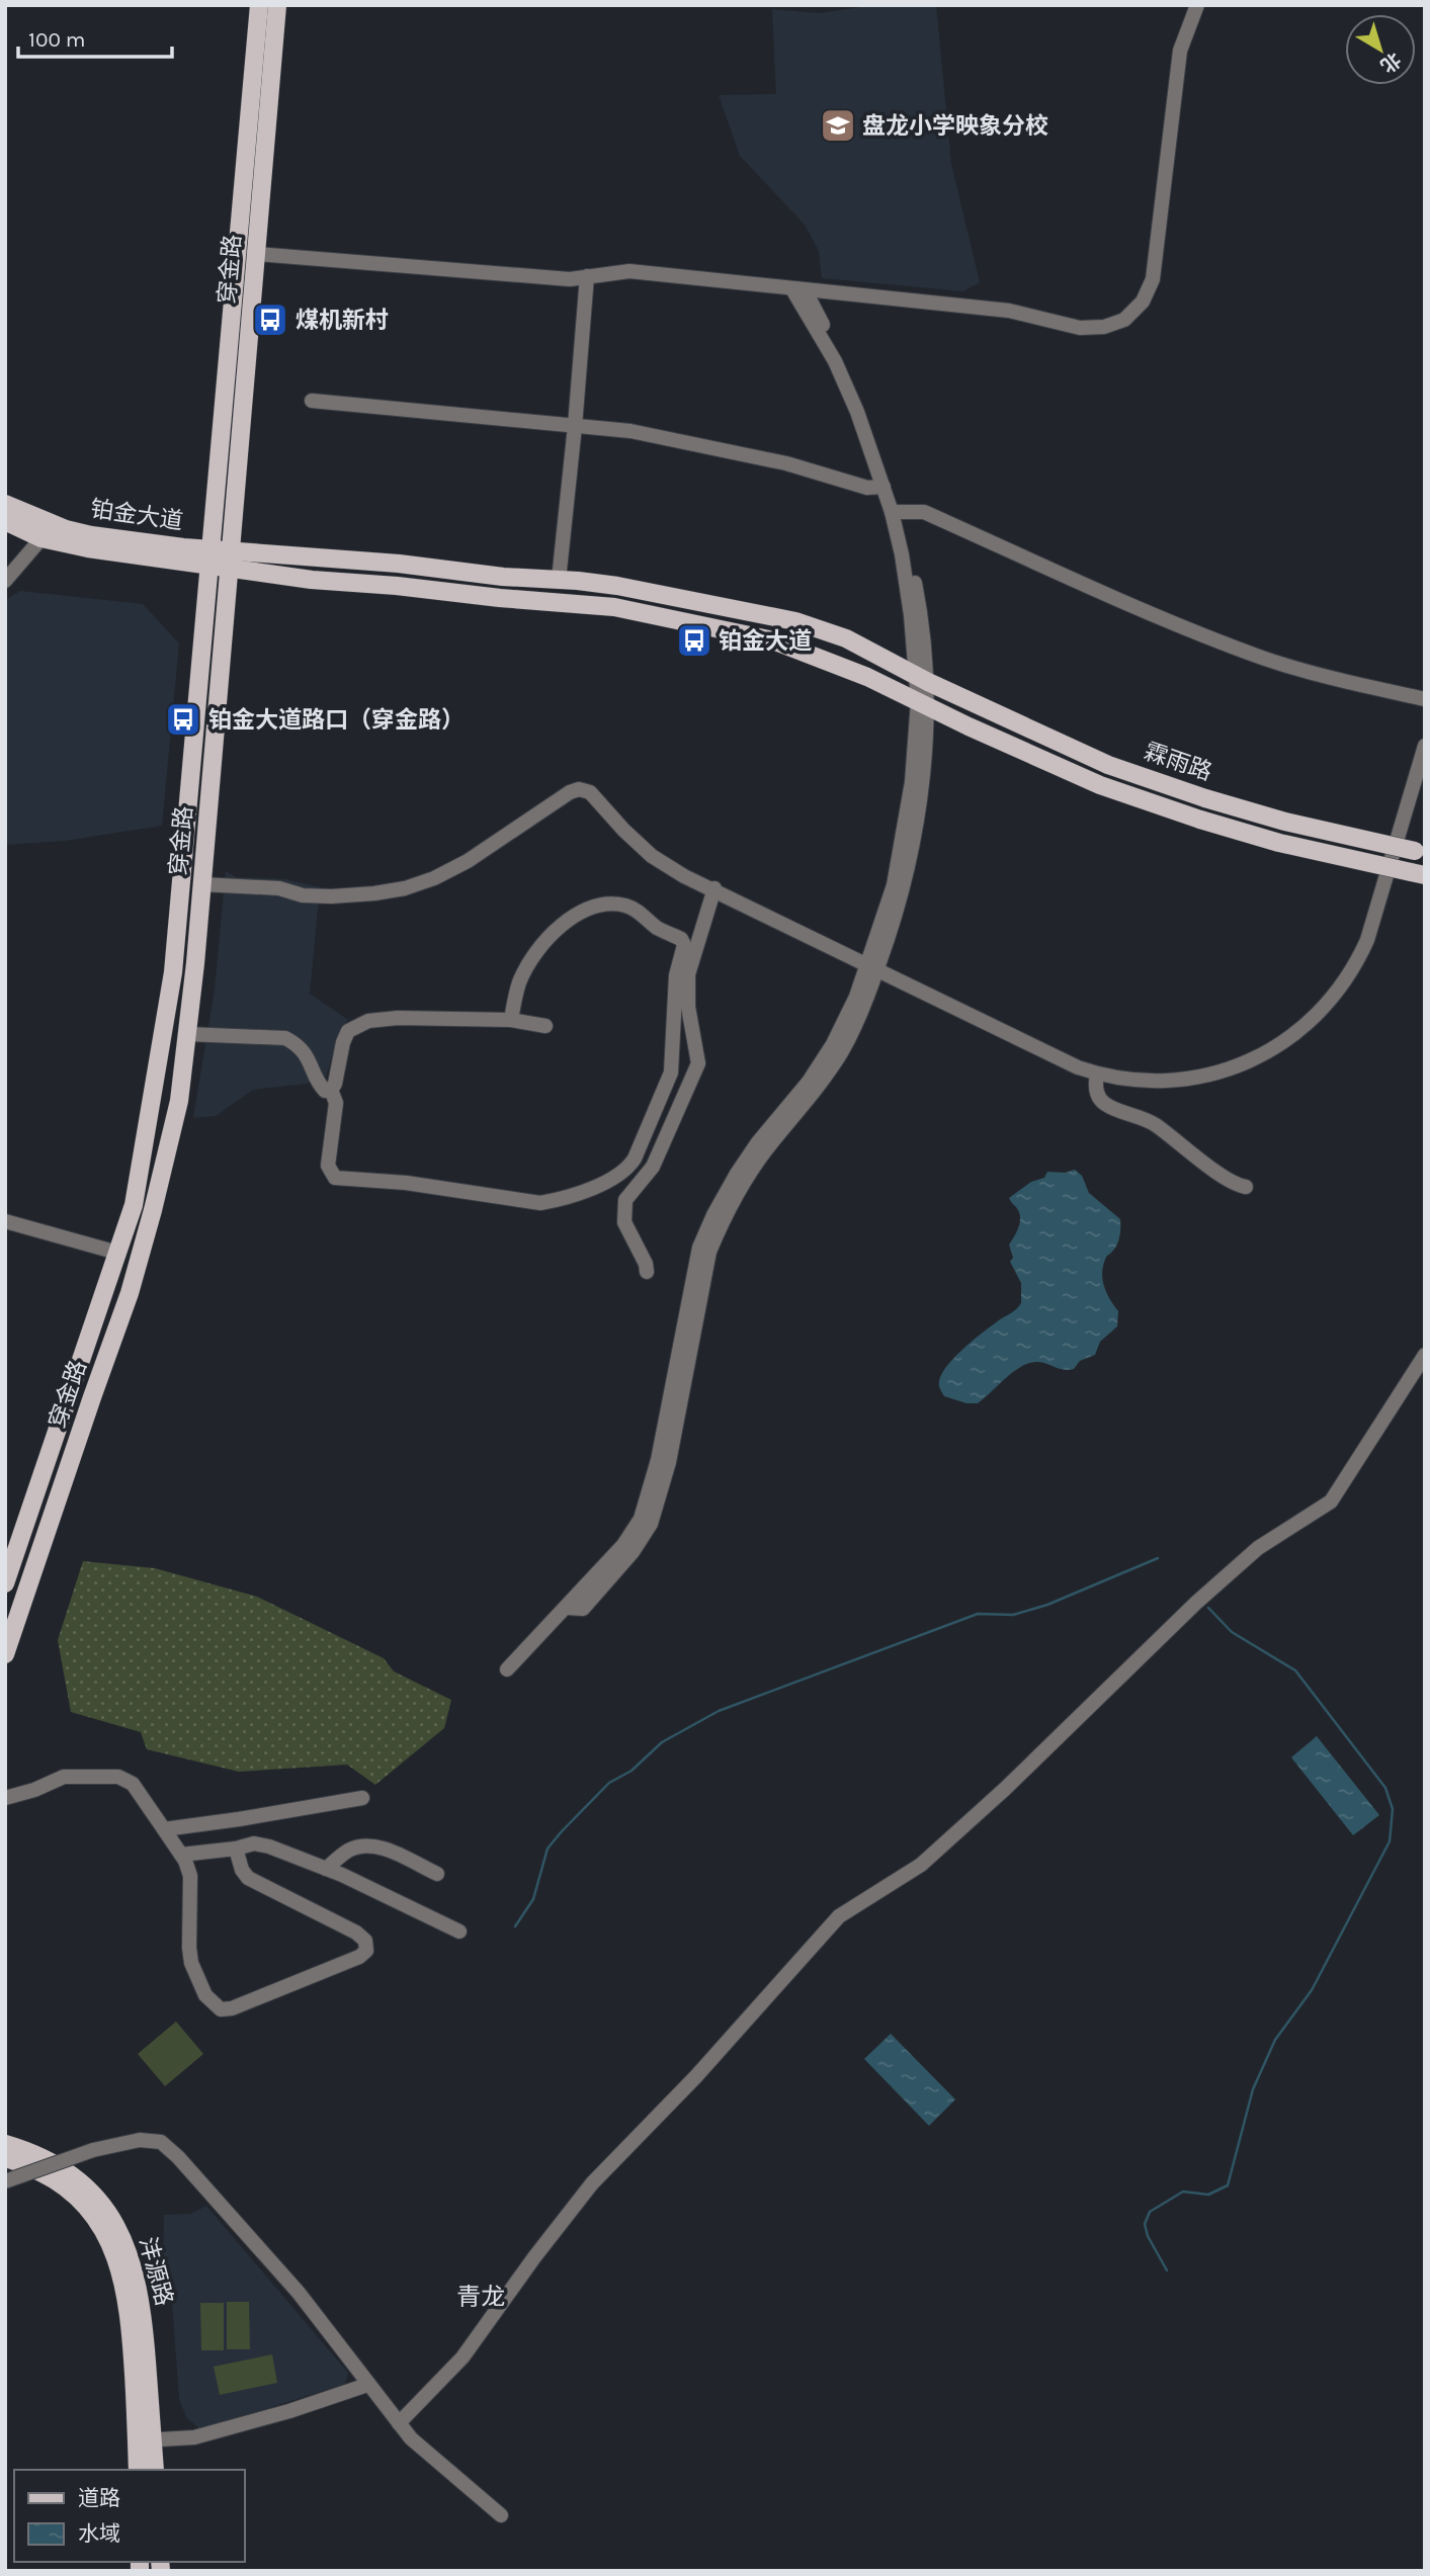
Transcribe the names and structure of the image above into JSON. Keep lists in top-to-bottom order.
{
  "streets": {
    "main road": [
      "穿金路",
      "铂金大道",
      "霖雨路",
      "沣源路"
    ]
  },
  "crossings": [
    ["穿金路", "铂金大道"],
    ["铂金大道", "霖雨路"]
  ],
  "districts": ["青龙"],
  "places": {
    "school or university": ["盘龙小学映象分校"],
    "bus stop": ["煤机新村", "铂金大道", "铂金大道路口（穿金路）"]
  },
  "legend": ["道路", "水域"],
  "scale_bar": "100 m",
  "north": "bottom right"
}
